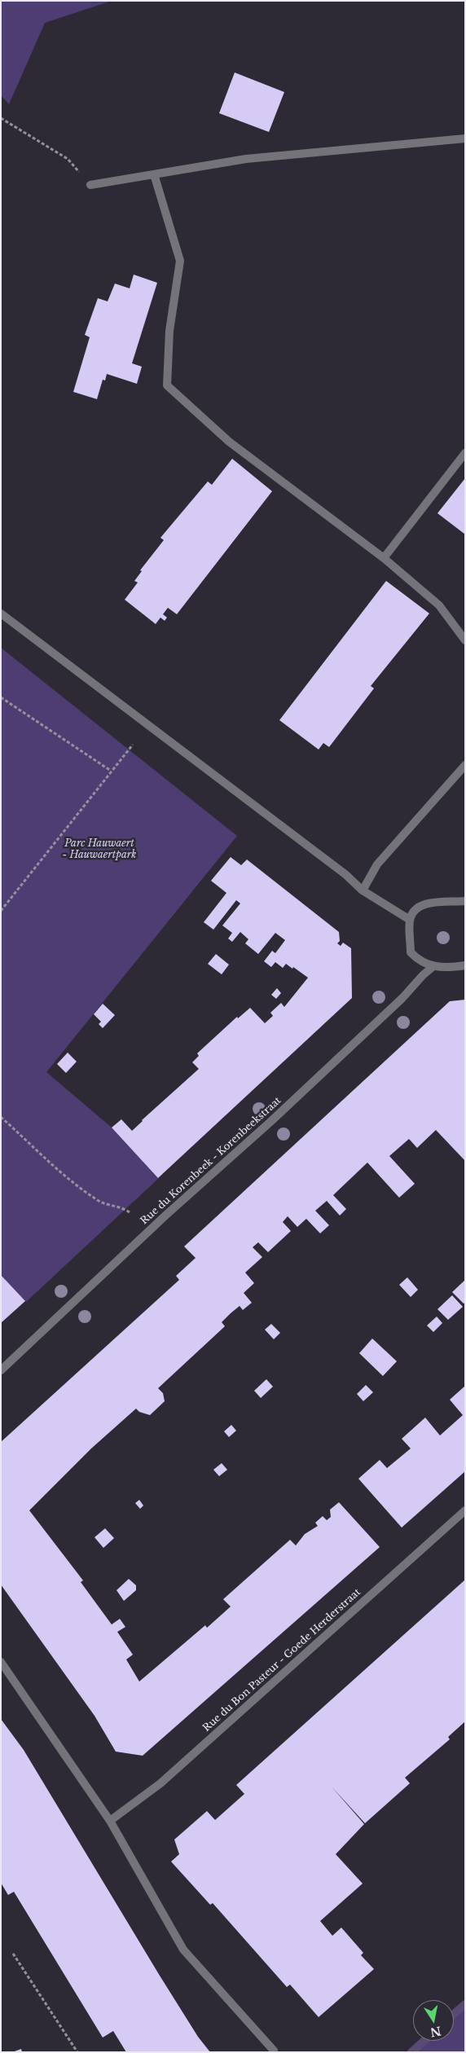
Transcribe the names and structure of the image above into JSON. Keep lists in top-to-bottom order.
{
  "streets": {
    "street": ["Rue du Korenbeek - Korenbeekstraat", "Rue du Bon Pasteur - Goede Herderstraat"]
  },
  "parks": ["Parc Hauwaert - Hauwaertpark"],
  "north": "bottom"
}
